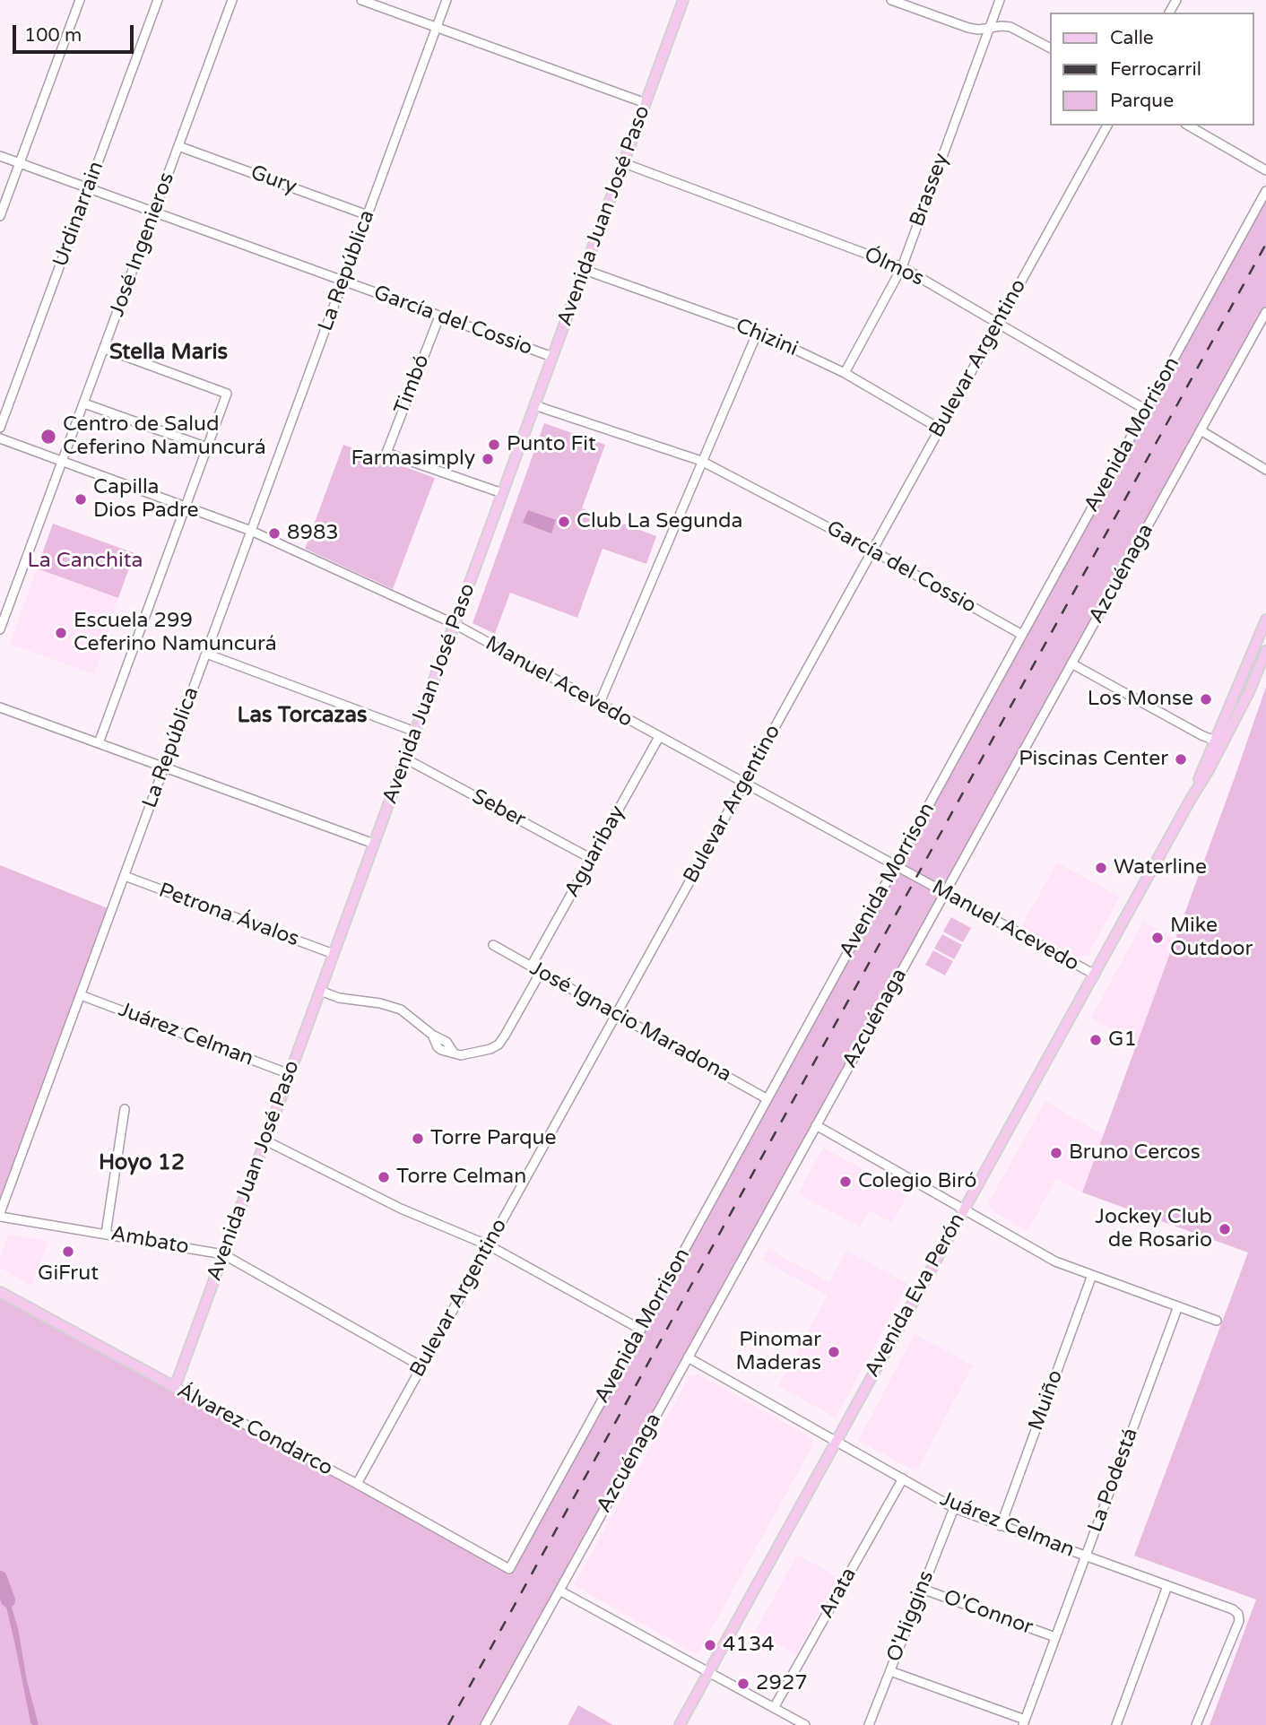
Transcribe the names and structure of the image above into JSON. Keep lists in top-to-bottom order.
{
  "streets": {
    "main road": ["Avenida Juan José Paso", "Avenida Eva Perón", "Álvarez Condarco"],
    "street": [
      "Gury",
      "Brassey",
      "Urdinarrain",
      "José Ingenieros",
      "Ólmos",
      "La República",
      "García del Cossio",
      "Chizini",
      "Bulevar Argentino",
      "Timbó",
      "Avenida Morrison",
      "Azcuénaga",
      "Manuel Acevedo",
      "Seber",
      "Aguaribay",
      "Petrona Ávalos",
      "José Ignacio Maradona",
      "Juárez Celman",
      "Ambato",
      "Muiño",
      "La Podestá",
      "Arata",
      "O'Connor",
      "O'Higgins"
    ]
  },
  "crossings": [
    ["Gury", "José Ingenieros"],
    ["Gury", "La República"],
    ["Brassey", "Ólmos"],
    ["Brassey", "Chizini"],
    ["Urdinarrain", "García del Cossio"],
    ["Avenida Juan José Paso", "Ólmos"],
    ["Avenida Juan José Paso", "García del Cossio"],
    ["Avenida Juan José Paso", "Chizini"],
    ["Avenida Juan José Paso", "Timbó"],
    ["Avenida Juan José Paso", "Manuel Acevedo"],
    ["Avenida Juan José Paso", "Seber"],
    ["Avenida Juan José Paso", "Petrona Ávalos"],
    ["Avenida Juan José Paso", "Juárez Celman"],
    ["Avenida Juan José Paso", "Ambato"],
    ["Avenida Juan José Paso", "Álvarez Condarco"],
    ["José Ingenieros", "García del Cossio"],
    ["José Ingenieros", "Manuel Acevedo"],
    ["Ólmos", "Bulevar Argentino"],
    ["Ólmos", "Avenida Morrison"],
    ["La República", "García del Cossio"],
    ["La República", "Manuel Acevedo"],
    ["La República", "Petrona Ávalos"],
    ["La República", "Juárez Celman"],
    ["La República", "Ambato"],
    ["García del Cossio", "Bulevar Argentino"],
    ["García del Cossio", "Timbó"],
    ["García del Cossio", "Avenida Morrison"],
    ["Chizini", "Bulevar Argentino"],
    ["Bulevar Argentino", "Manuel Acevedo"],
    ["Bulevar Argentino", "José Ignacio Maradona"],
    ["Bulevar Argentino", "Ambato"],
    ["Bulevar Argentino", "Álvarez Condarco"],
    ["Avenida Morrison", "Manuel Acevedo"],
    ["Avenida Morrison", "José Ignacio Maradona"],
    ["Avenida Morrison", "Álvarez Condarco"],
    ["Azcuénaga", "Manuel Acevedo"],
    ["Azcuénaga", "Juárez Celman"],
    ["Manuel Acevedo", "Aguaribay"],
    ["Manuel Acevedo", "Avenida Eva Perón"],
    ["Seber", "Aguaribay"],
    ["Aguaribay", "José Ignacio Maradona"],
    ["Juárez Celman", "Avenida Eva Perón"],
    ["Juárez Celman", "Muiño"],
    ["Juárez Celman", "La Podestá"],
    ["Juárez Celman", "Arata"],
    ["Juárez Celman", "O'Higgins"],
    ["La Podestá", "O'Connor"],
    ["O'Connor", "O'Higgins"]
  ],
  "districts": ["Stella Maris", "Las Torcazas", "Hoyo 12"],
  "parks": ["La Canchita"],
  "places": [
    "Centro de Salud Ceferino Namuncurá",
    "Punto Fit",
    "Farmasimply",
    "Capilla Dios Padre",
    "Club La Segunda",
    "8983",
    "Escuela 299 Ceferino Namuncurá",
    "Los Monse",
    "Piscinas Center",
    "Waterline",
    "Mike Outdoor",
    "G1",
    "Torre Parque",
    "Bruno Cercos",
    "Torre Celman",
    "Colegio Biró",
    "Jockey Club de Rosario",
    "GiFrut",
    "Pinomar Maderas",
    "4134",
    "2927"
  ],
  "legend": ["Calle", "Ferrocarril", "Parque"],
  "scale_bar": "100 m"
}
